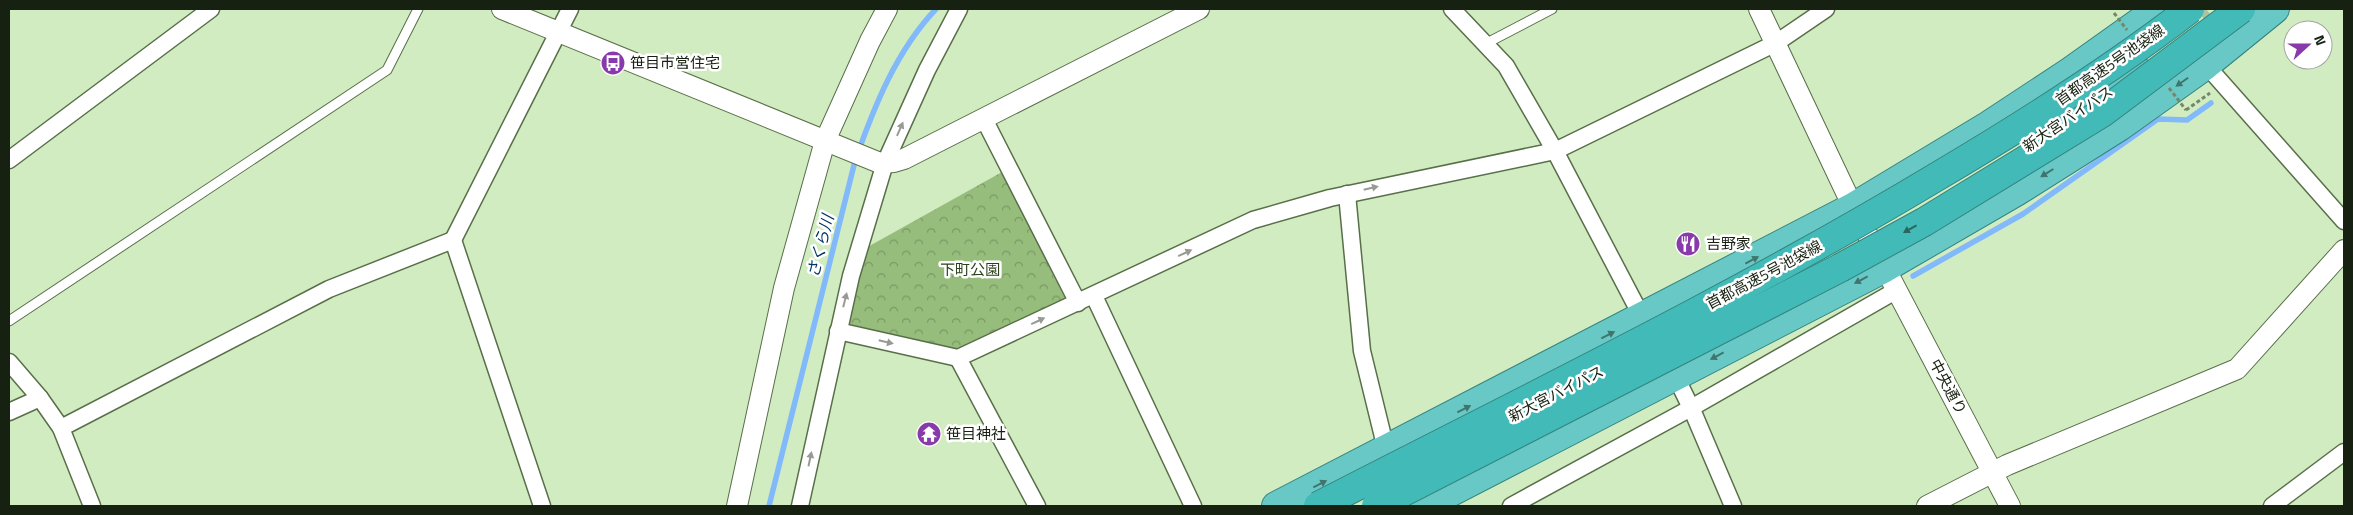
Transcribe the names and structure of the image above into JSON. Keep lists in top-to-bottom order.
{
  "streets": {
    "highway": ["首都高速5号池袋線", "新大宮バイパス"],
    "street": ["中央通り"]
  },
  "crossings": [
    ["首都高速5号池袋線", "新大宮バイパス"]
  ],
  "water": ["さくら川"],
  "parks": ["下町公園"],
  "places": {
    "bus stop": ["笹目市営住宅"],
    "restaurant": ["吉野家"],
    "temple": ["笹目神社"]
  },
  "north": "right"
}
